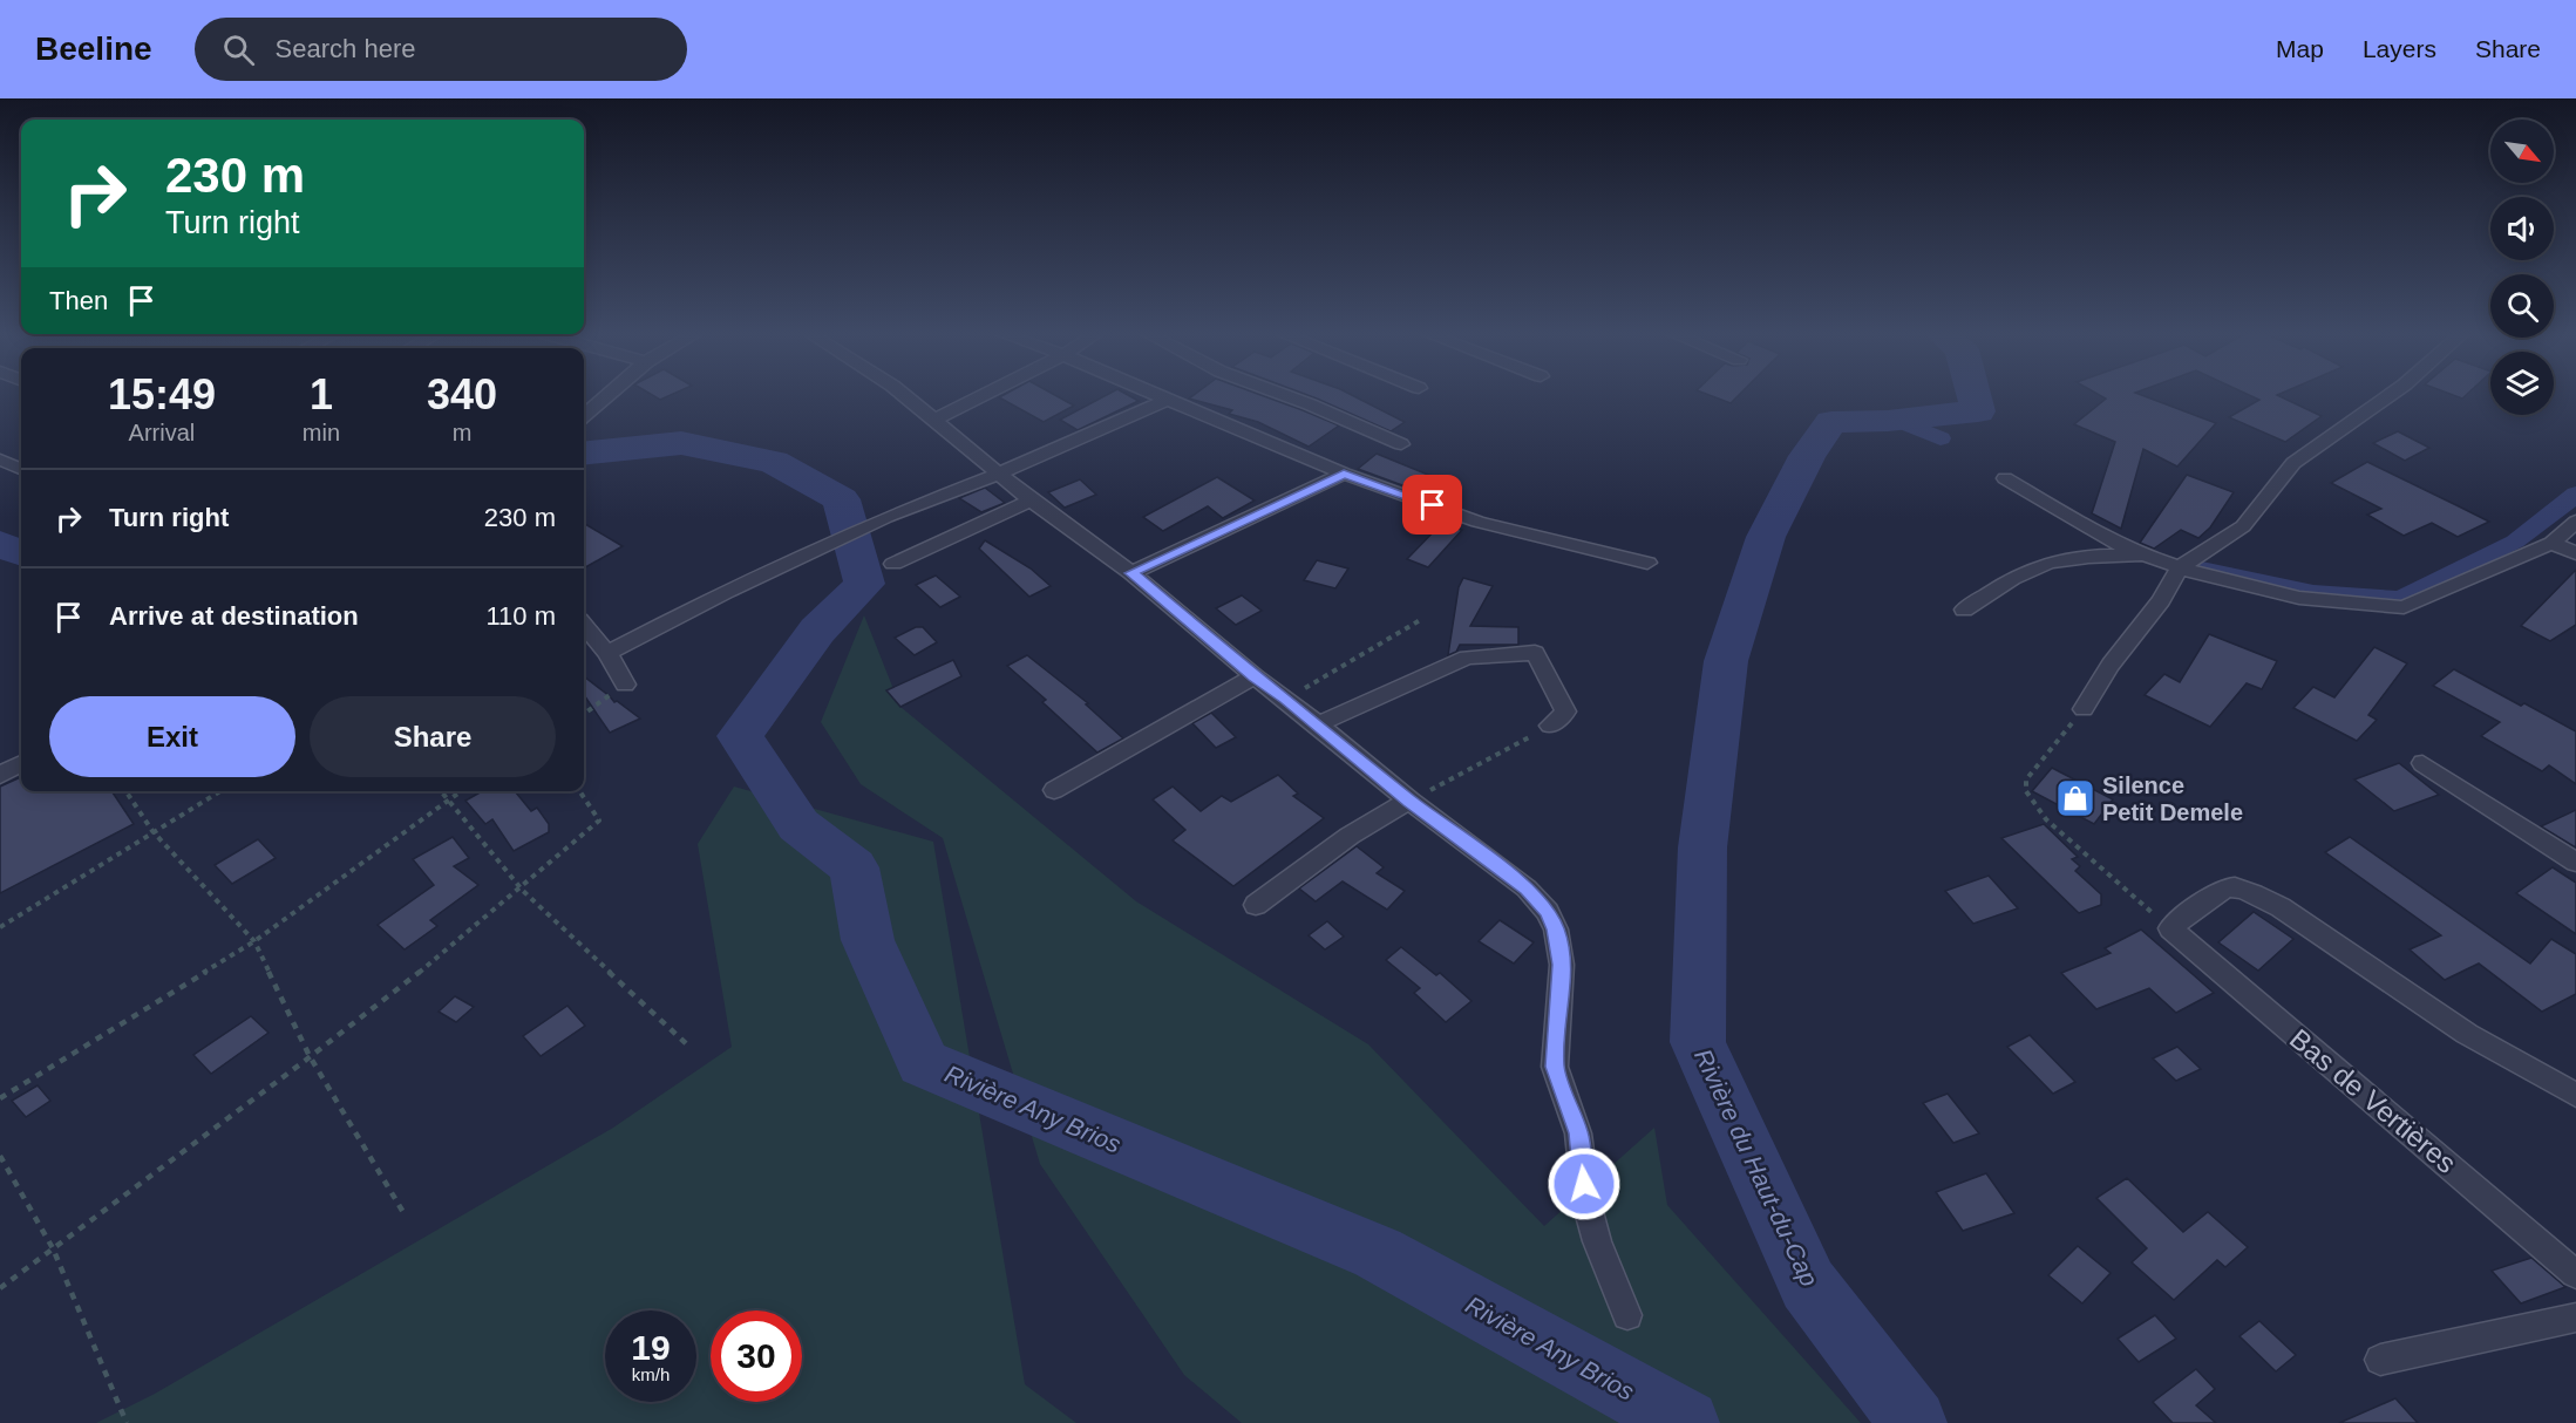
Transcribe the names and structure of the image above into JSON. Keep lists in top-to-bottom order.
{
  "streets": {
    "street": ["Bas de Vertières"]
  },
  "water": ["Rivière Any Brios", "Rivière du Haut-du-Cap"],
  "places": {
    "shop": ["Silence Petit Demele"]
  },
  "north": "bottom right",
  "page": {
    "header": "Beeline",
    "search": "Search here",
    "nav": ["Map", "Layers", "Share"],
    "turn": ["230 m", "Turn right"],
    "then": "Then",
    "eta": [
      "15:49",
      "Arrival",
      "1",
      "min",
      "340",
      "m"
    ],
    "list": [
      {
        "name": "Turn right",
        "value": "230 m"
      },
      {
        "name": "Arrive at destination",
        "value": "110 m"
      }
    ],
    "buttons": ["Exit", "Share"],
    "speed": "19 km/h",
    "limit": "30"
  }
}
